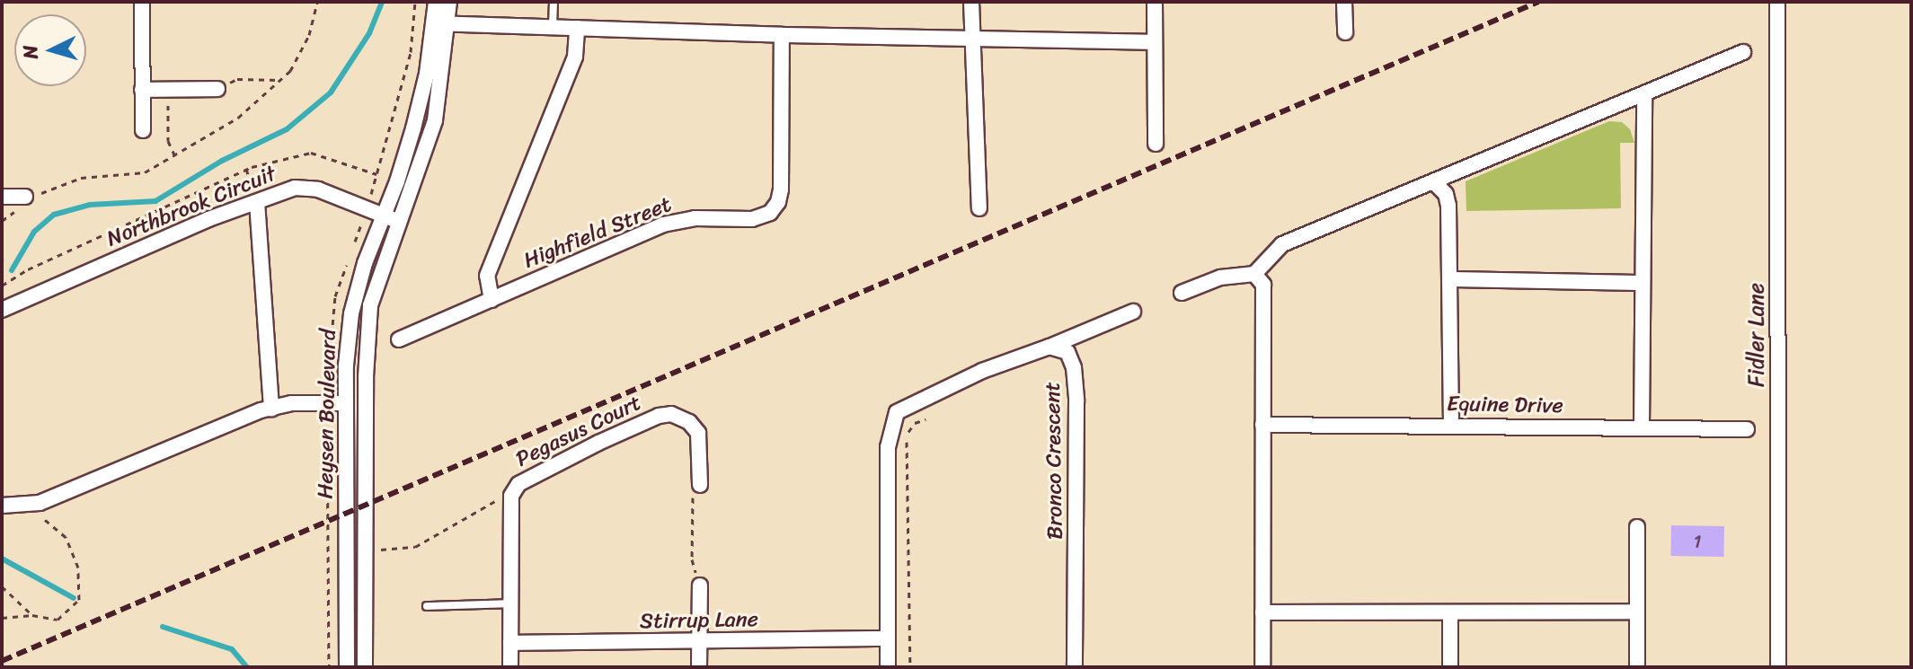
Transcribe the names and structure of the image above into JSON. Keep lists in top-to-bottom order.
{
  "streets": {
    "street": [
      "Northbrook Circuit",
      "Highfield Street",
      "Fidler Lane",
      "Equine Drive",
      "Heysen Boulevard",
      "Pegasus Court",
      "Bronco Crescent",
      "Stirrup Lane"
    ]
  },
  "crossings": [
    ["Northbrook Circuit", "Heysen Boulevard"],
    ["Pegasus Court", "Stirrup Lane"],
    ["Bronco Crescent", "Stirrup Lane"]
  ],
  "house_numbers": ["1"],
  "north": "left"
}
